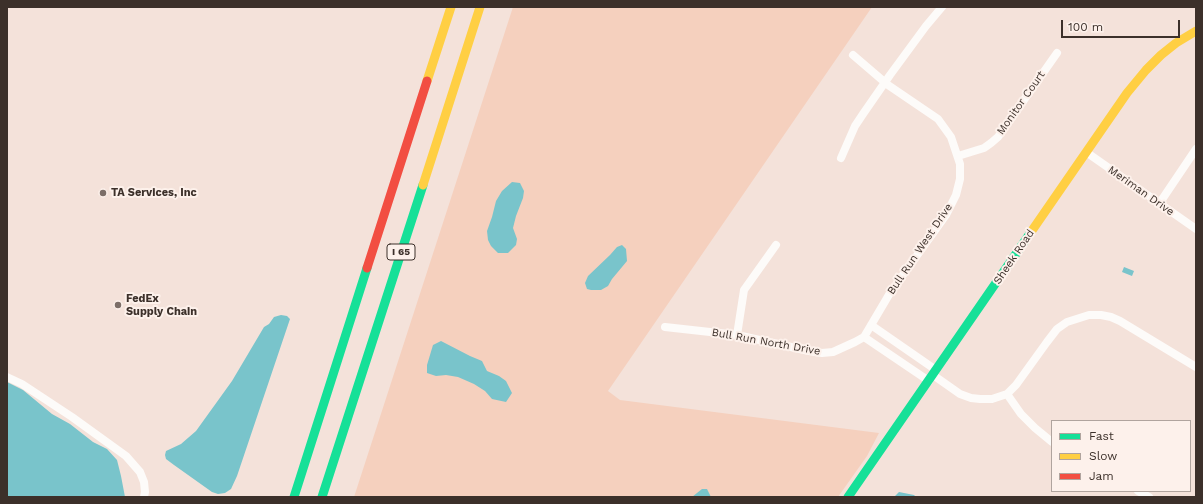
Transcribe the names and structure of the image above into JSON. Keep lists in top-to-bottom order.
{
  "streets": {
    "main road": ["I 65", "Sheek Road"],
    "street": [
      "Monitor Court",
      "Meriman Drive",
      "Bull Run West Drive",
      "Bull Run North Drive"
    ]
  },
  "crossings": [
    ["Monitor Court", "Bull Run West Drive"],
    ["Meriman Drive", "Sheek Road"],
    ["Bull Run West Drive", "Bull Run North Drive"]
  ],
  "places": ["TA Services, Inc", "FedEx Supply Chain"],
  "legend": ["Fast", "Slow", "Jam"],
  "scale_bar": "100 m"
}
